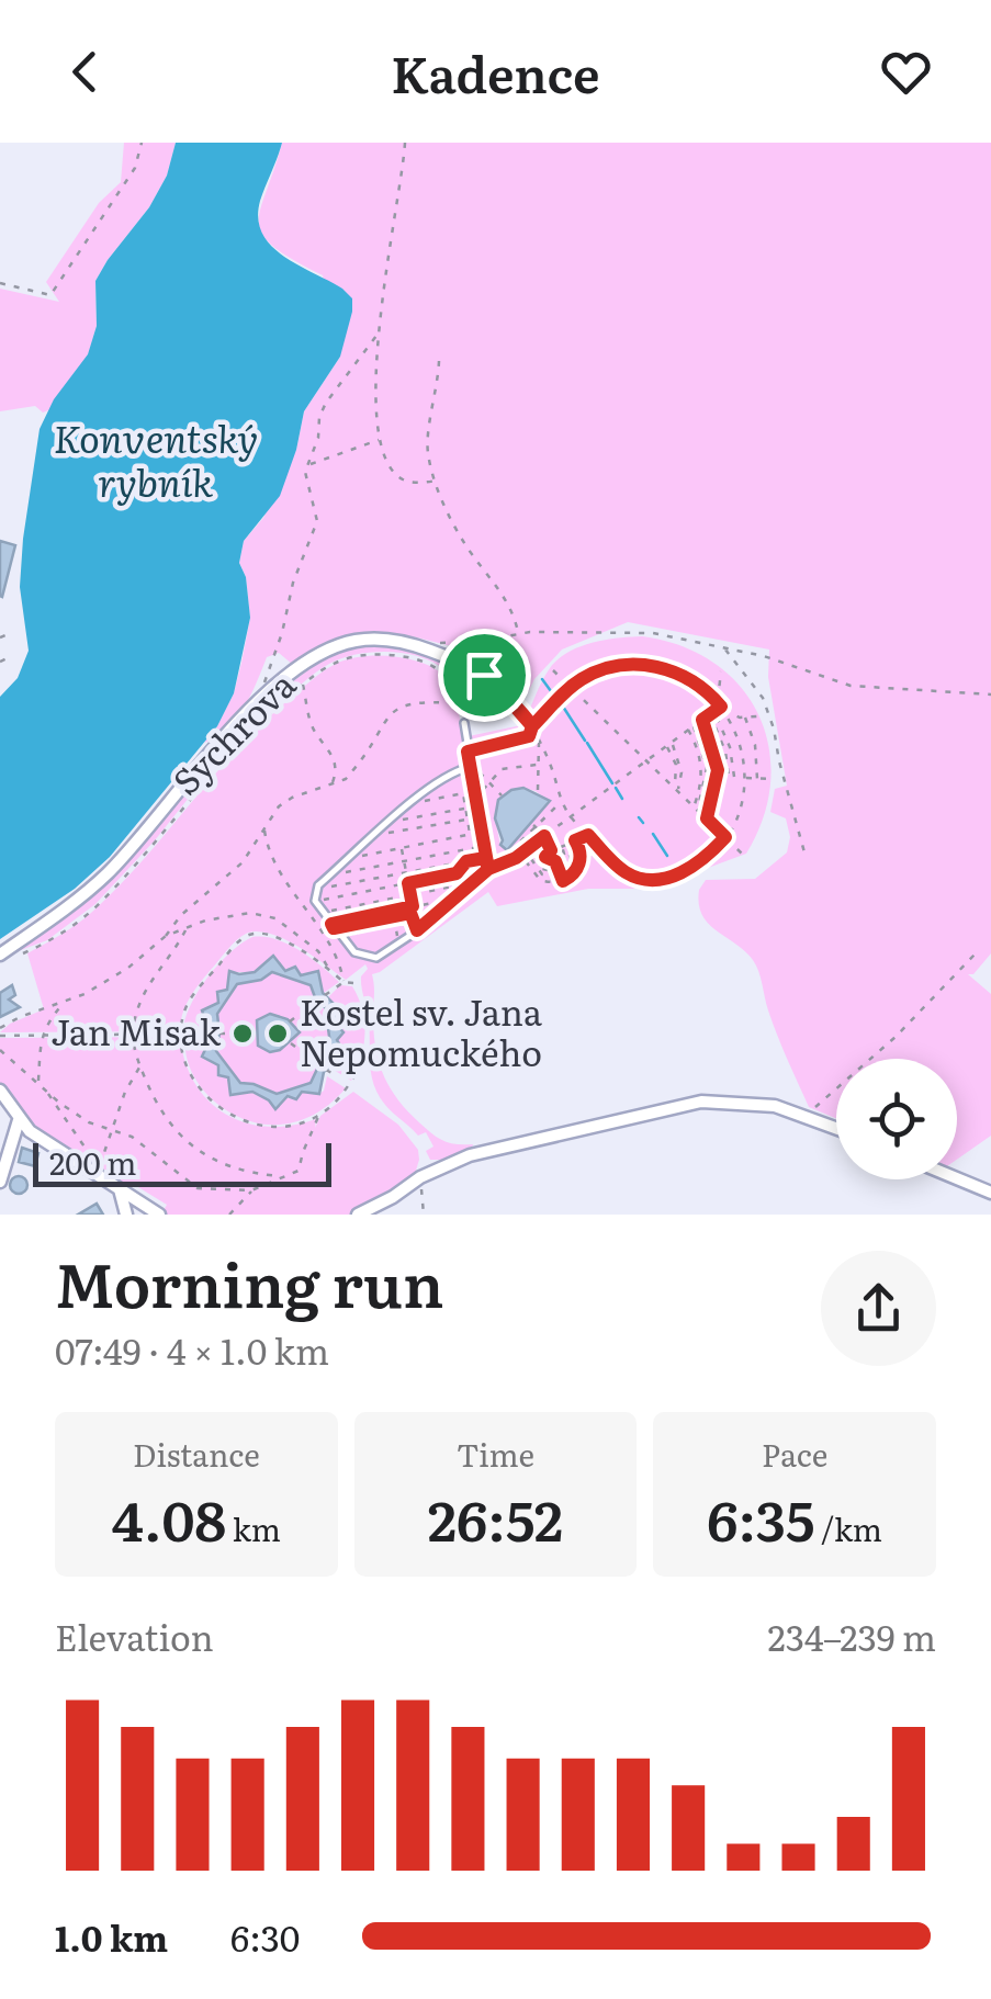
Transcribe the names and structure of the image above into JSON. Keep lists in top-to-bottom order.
{
  "streets": {
    "street": ["Sychrova"]
  },
  "water": ["Konventský rybník"],
  "places": ["Jan Misak", "Kostel sv. Jana Nepomuckého"],
  "scale_bar": "200 m",
  "page": {
    "header": "Kadence",
    "scale": "200 m",
    "heading": ["Morning run", "07:49 · 4 × 1.0 km"],
    "stats": [
      ["Distance", "4.08 km"],
      ["Time", "26:52"],
      ["Pace", "6:35 /km"]
    ],
    "chart": ["Elevation", "234–239 m"],
    "list": [
      {
        "name": "1.0 km",
        "note": "6:30"
      }
    ]
  }
}
